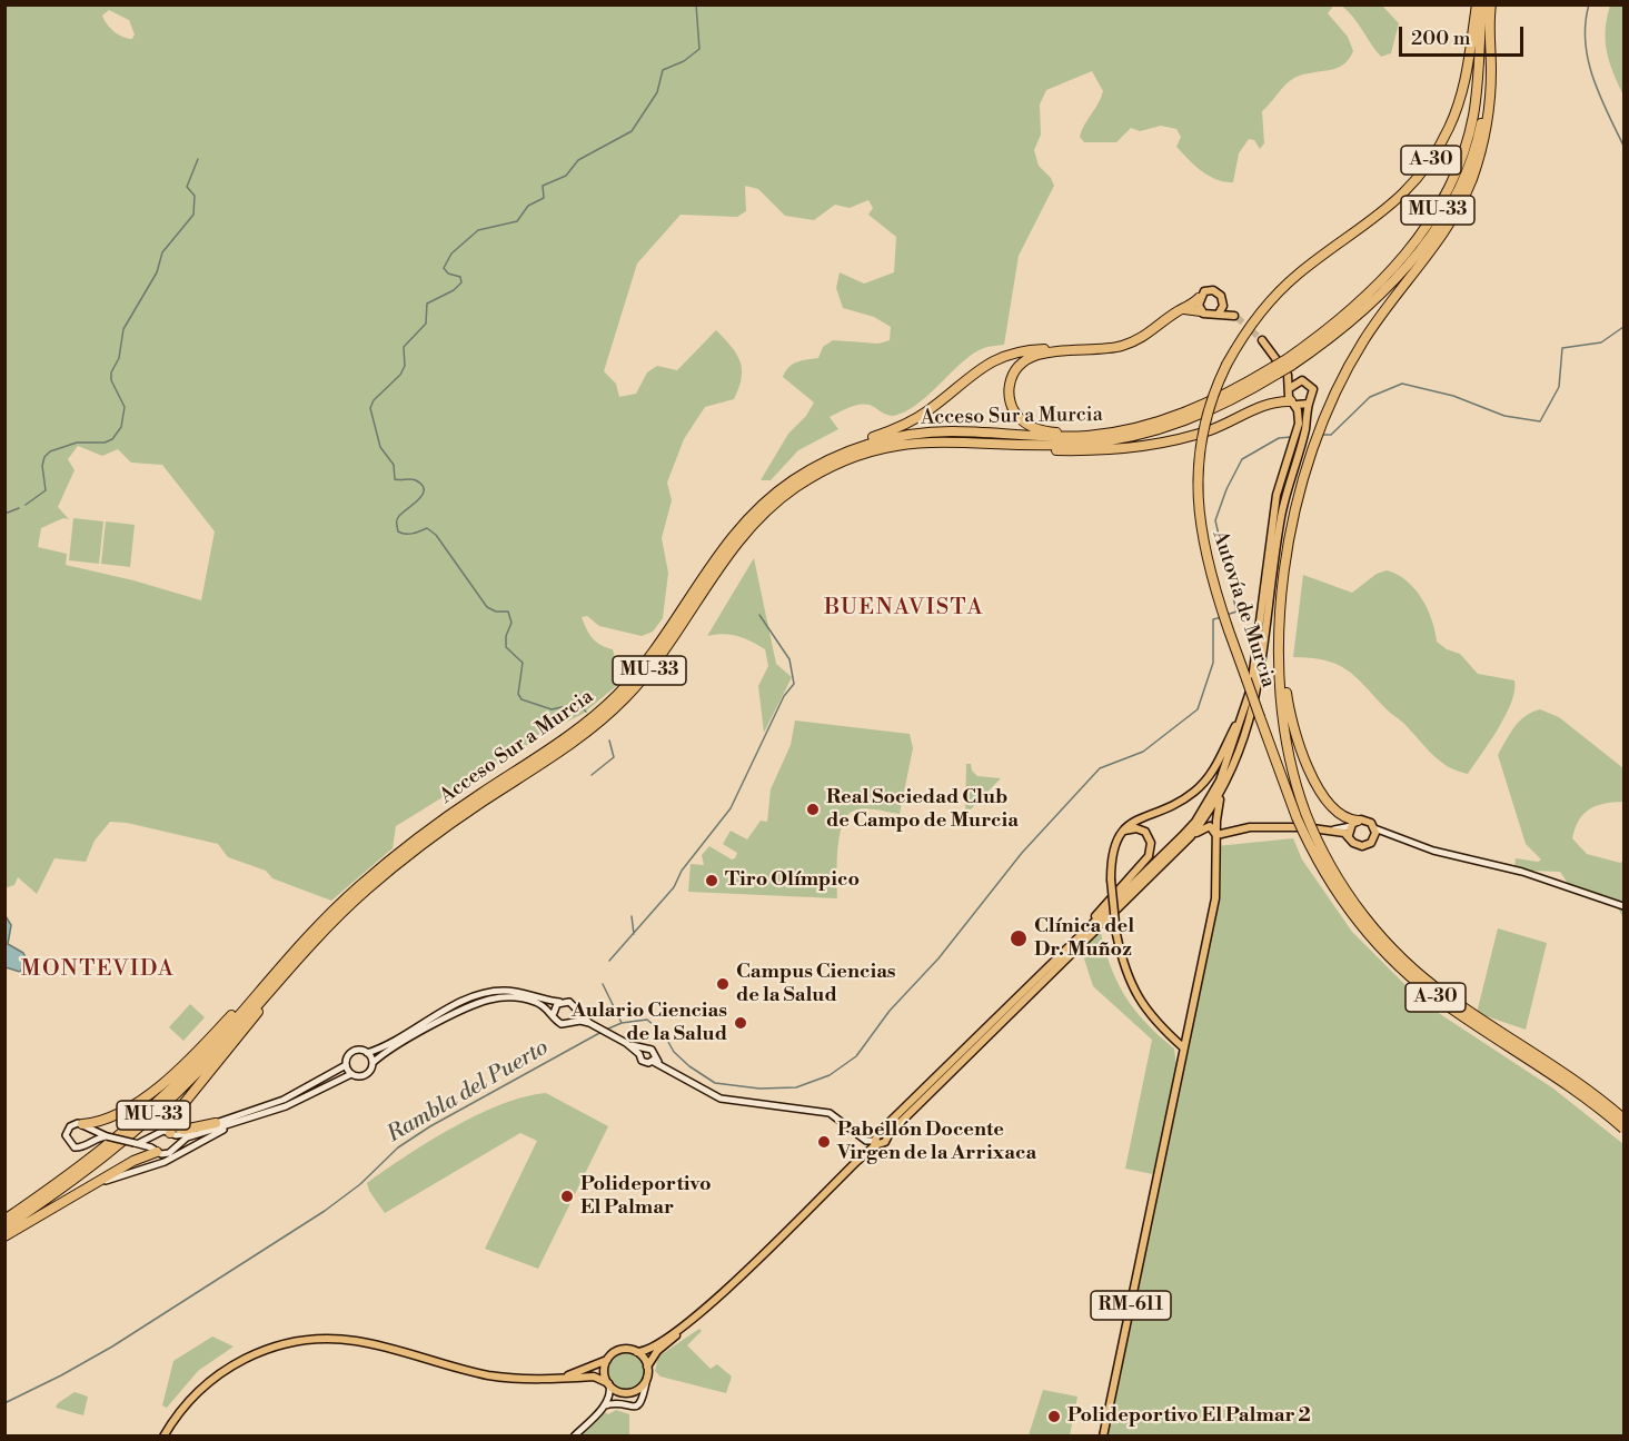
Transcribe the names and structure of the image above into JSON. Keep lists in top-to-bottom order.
{
  "streets": {
    "highway": [
      "A-30",
      "MU-33",
      "Acceso Sur a Murcia",
      "Autovía de Murcia"
    ],
    "main road": ["RM-611"]
  },
  "crossings": [
    ["Acceso Sur a Murcia", "Autovía de Murcia"]
  ],
  "districts": ["BUENAVISTA", "MONTEVIDA"],
  "water": ["Rambla del Puerto"],
  "places": [
    "Real Sociedad Club de Campo de Murcia",
    "Tiro Olímpico",
    "Clínica del Dr. Muñoz",
    "Campus Ciencias de la Salud",
    "Aulario Ciencias de la Salud",
    "Pabellón Docente Virgen de la Arrixaca",
    "Polideportivo El Palmar",
    "Polideportivo El Palmar 2"
  ],
  "scale_bar": "200 m"
}
